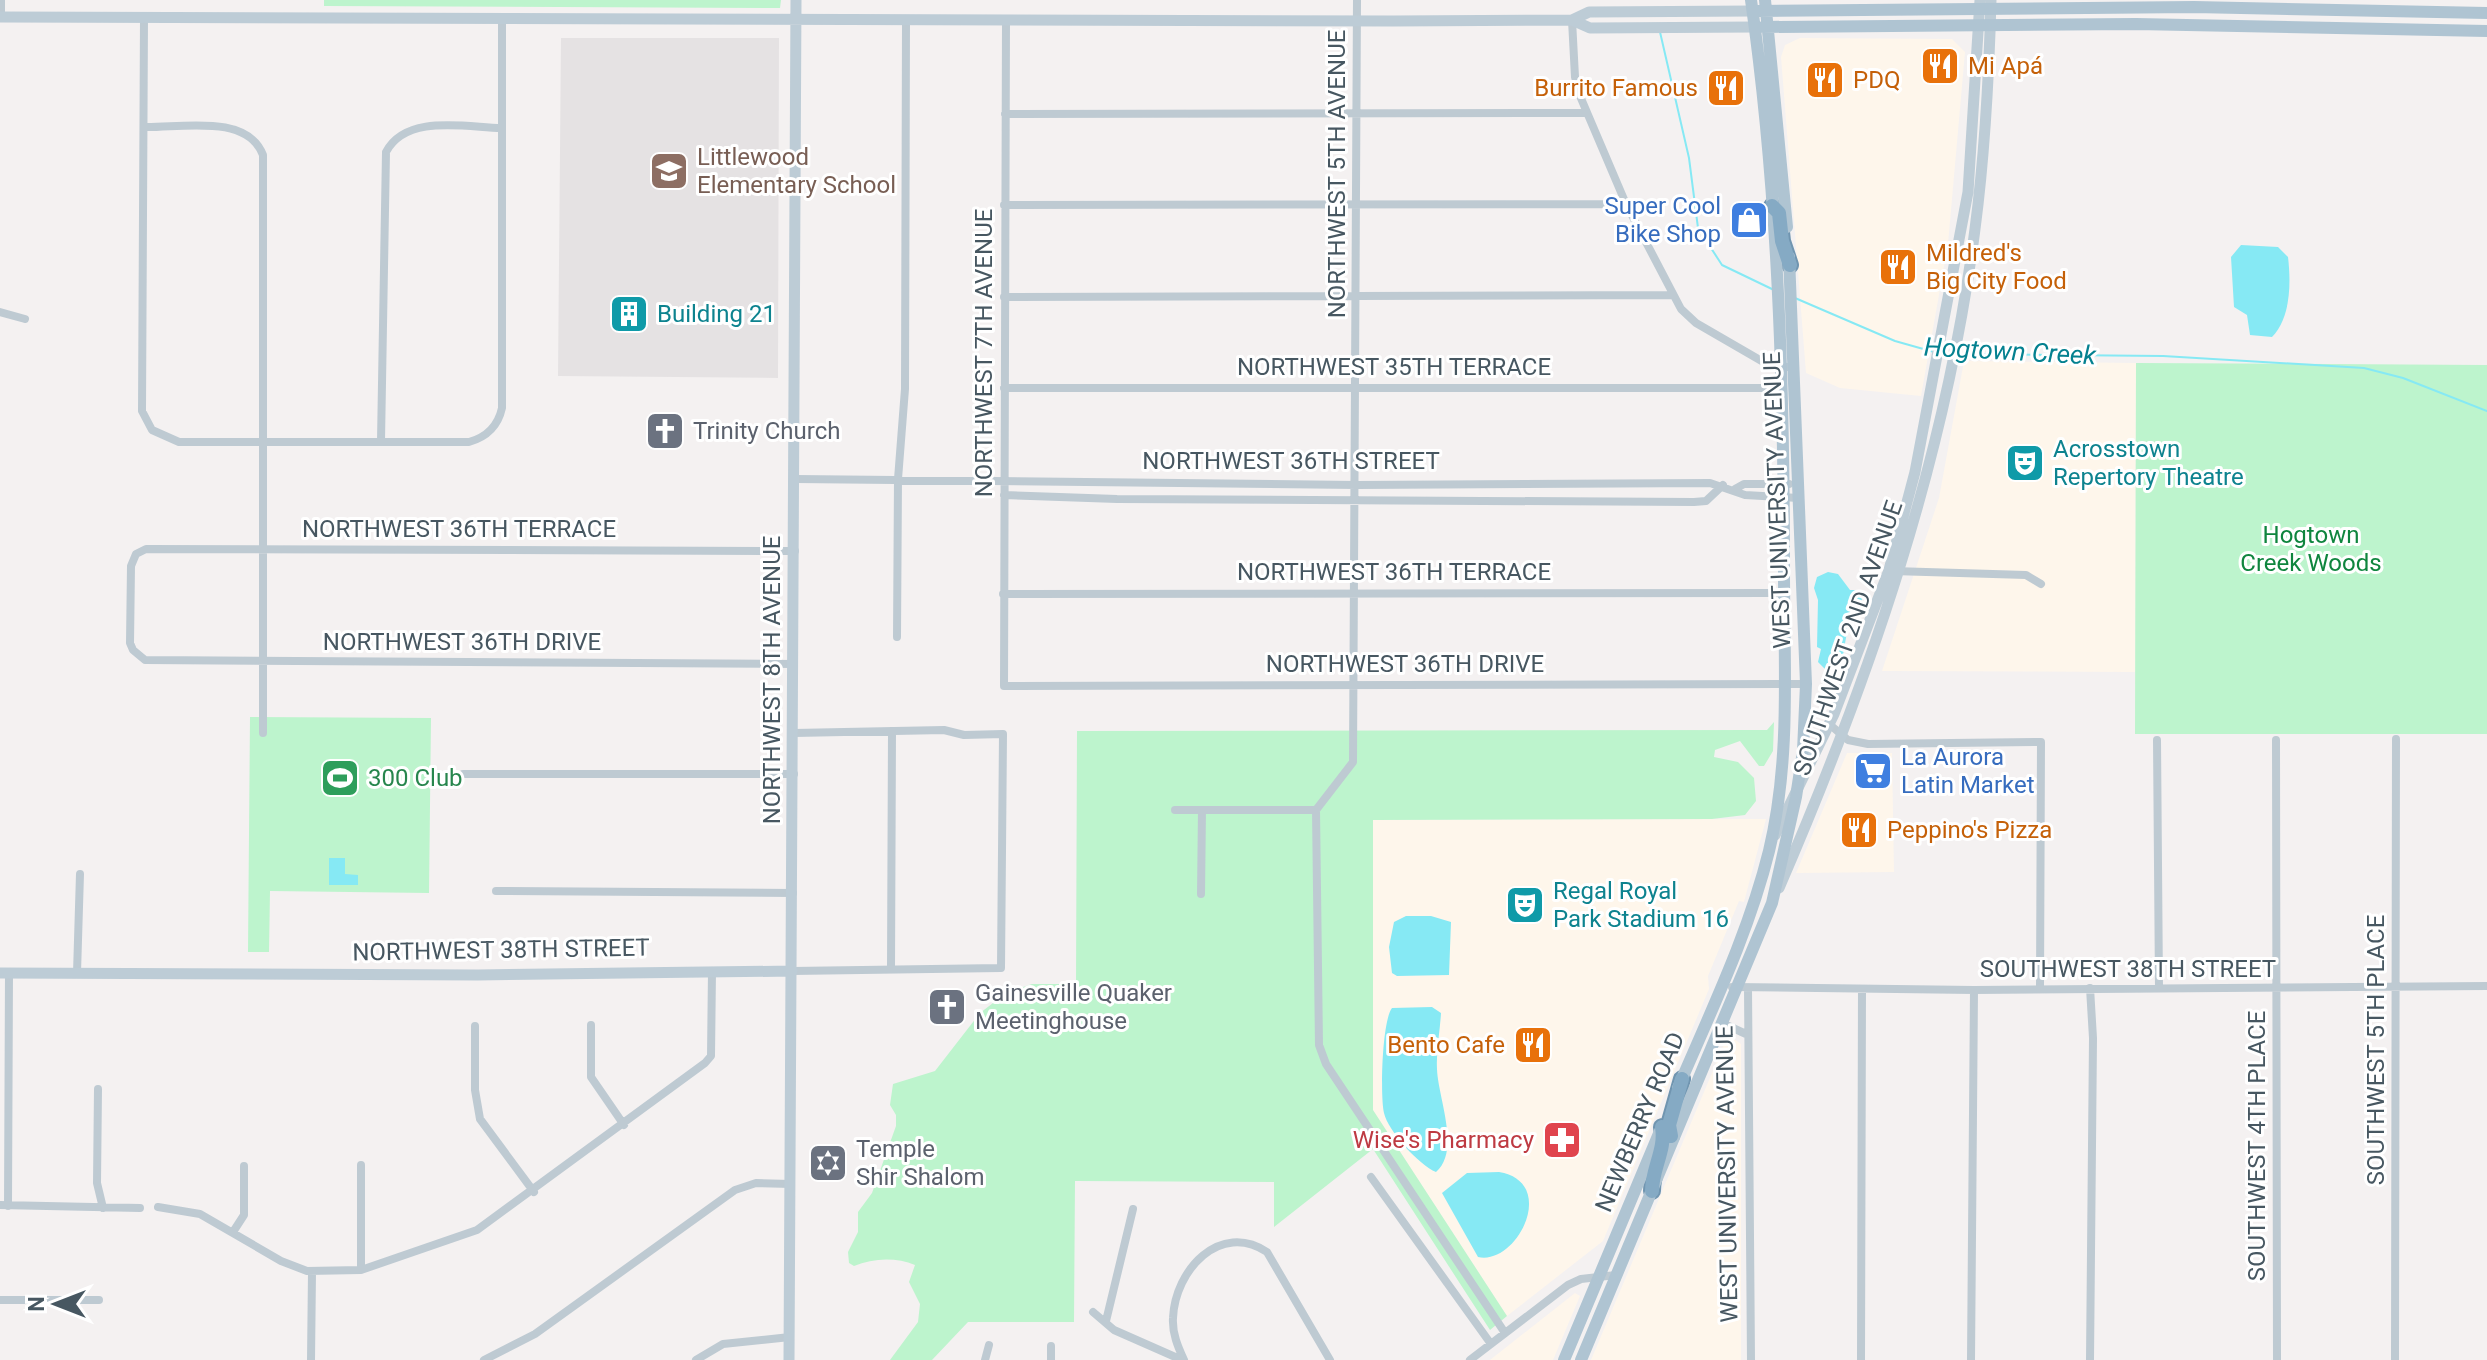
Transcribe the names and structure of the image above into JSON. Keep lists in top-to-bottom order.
{
  "streets": {
    "main road": [
      "WEST UNIVERSITY AVENUE",
      "SOUTHWEST 2ND AVENUE",
      "NORTHWEST 8TH AVENUE",
      "NORTHWEST 38TH STREET",
      "NEWBERRY ROAD"
    ],
    "street": [
      "NORTHWEST 5TH AVENUE",
      "NORTHWEST 7TH AVENUE",
      "NORTHWEST 35TH TERRACE",
      "NORTHWEST 36TH STREET",
      "NORTHWEST 36TH TERRACE",
      "NORTHWEST 36TH DRIVE",
      "SOUTHWEST 38TH STREET",
      "SOUTHWEST 5TH PLACE",
      "SOUTHWEST 4TH PLACE"
    ]
  },
  "crossings": [
    ["NORTHWEST 5TH AVENUE", "NORTHWEST 35TH TERRACE"],
    ["NORTHWEST 5TH AVENUE", "NORTHWEST 36TH STREET"],
    ["NORTHWEST 5TH AVENUE", "NORTHWEST 36TH TERRACE"],
    ["NORTHWEST 5TH AVENUE", "NORTHWEST 36TH DRIVE"],
    ["NORTHWEST 7TH AVENUE", "NORTHWEST 35TH TERRACE"],
    ["NORTHWEST 7TH AVENUE", "NORTHWEST 36TH STREET"],
    ["NORTHWEST 7TH AVENUE", "NORTHWEST 36TH TERRACE"],
    ["NORTHWEST 7TH AVENUE", "NORTHWEST 36TH DRIVE"],
    ["NORTHWEST 35TH TERRACE", "WEST UNIVERSITY AVENUE"],
    ["NORTHWEST 36TH STREET", "WEST UNIVERSITY AVENUE"],
    ["NORTHWEST 36TH STREET", "NORTHWEST 8TH AVENUE"],
    ["WEST UNIVERSITY AVENUE", "NORTHWEST 36TH TERRACE"],
    ["WEST UNIVERSITY AVENUE", "SOUTHWEST 2ND AVENUE"],
    ["WEST UNIVERSITY AVENUE", "NORTHWEST 36TH DRIVE"],
    ["WEST UNIVERSITY AVENUE", "SOUTHWEST 38TH STREET"],
    ["WEST UNIVERSITY AVENUE", "NEWBERRY ROAD"],
    ["NORTHWEST 36TH TERRACE", "NORTHWEST 36TH DRIVE"],
    ["NORTHWEST 36TH TERRACE", "NORTHWEST 8TH AVENUE"],
    ["NORTHWEST 36TH DRIVE", "NORTHWEST 8TH AVENUE"],
    ["NORTHWEST 8TH AVENUE", "NORTHWEST 38TH STREET"],
    ["SOUTHWEST 38TH STREET", "SOUTHWEST 5TH PLACE"],
    ["SOUTHWEST 38TH STREET", "NEWBERRY ROAD"],
    ["SOUTHWEST 38TH STREET", "SOUTHWEST 4TH PLACE"]
  ],
  "water": ["Hogtown Creek"],
  "parks": ["Hogtown Creek Woods"],
  "places": {
    "restaurant": [
      "Mi Apá",
      "PDQ",
      "Burrito Famous",
      "Mildred's Big City Food",
      "Peppino's Pizza",
      "Bento Cafe"
    ],
    "school or university": ["Littlewood Elementary School"],
    "shop": ["Super Cool Bike Shop"],
    "building": ["Building 21"],
    "church": ["Trinity Church", "Gainesville Quaker Meetinghouse"],
    "theatre": ["Acrosstown Repertory Theatre", "Regal Royal Park Stadium 16"],
    "supermarket": ["La Aurora Latin Market"],
    "sports": ["300 Club"],
    "pharmacy": ["Wise's Pharmacy"],
    "synagogue": ["Temple Shir Shalom"]
  },
  "north": "left"
}
